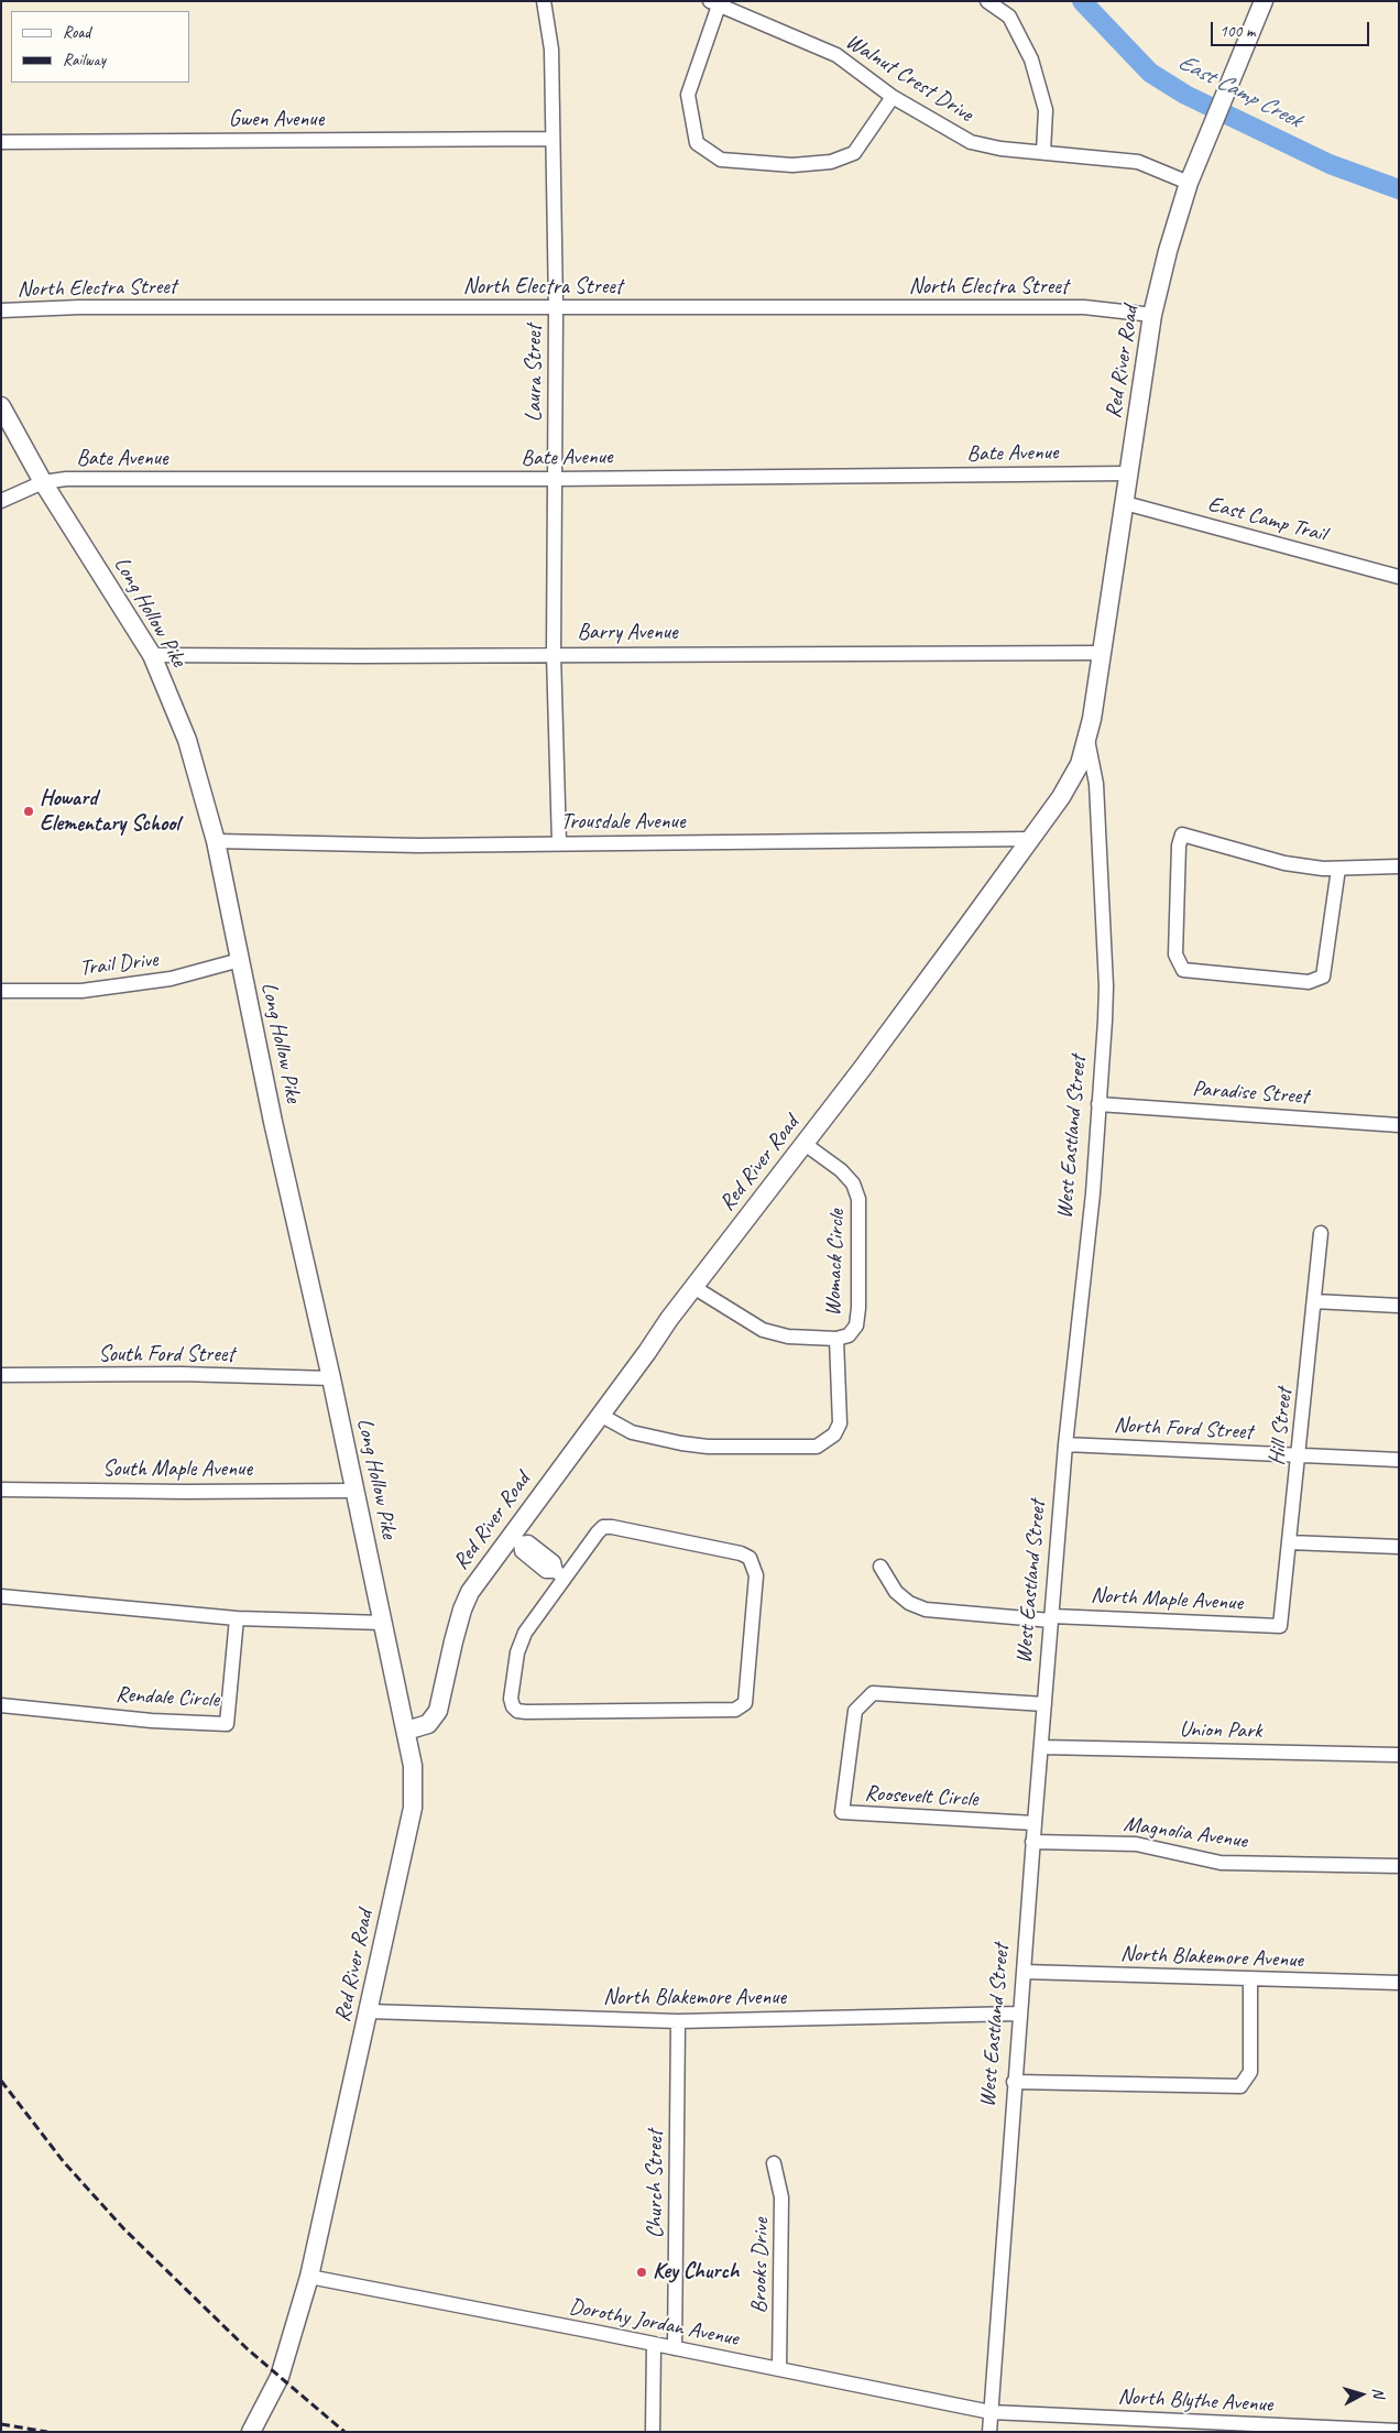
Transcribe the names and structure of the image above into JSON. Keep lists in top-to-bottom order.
{
  "streets": {
    "main road": ["Red River Road", "Long Hollow Pike", "West Eastland Street"],
    "street": [
      "Walnut Crest Drive",
      "Gwen Avenue",
      "North Electra Street",
      "Laura Street",
      "Bate Avenue",
      "East Camp Trail",
      "Barry Avenue",
      "Trousdale Avenue",
      "Trail Drive",
      "Paradise Street",
      "Womack Circle",
      "South Ford Street",
      "Hill Street",
      "North Ford Street",
      "South Maple Avenue",
      "North Maple Avenue",
      "Rendale Circle",
      "Union Park",
      "Roosevelt Circle",
      "Magnolia Avenue",
      "North Blakemore Avenue",
      "Church Street",
      "Brooks Drive",
      "Dorothy Jordan Avenue",
      "North Blythe Avenue"
    ]
  },
  "crossings": [
    ["Walnut Crest Drive", "Red River Road"],
    ["Gwen Avenue", "Laura Street"],
    ["North Electra Street", "Red River Road"],
    ["North Electra Street", "Laura Street"],
    ["Red River Road", "Bate Avenue"],
    ["Red River Road", "East Camp Trail"],
    ["Red River Road", "Long Hollow Pike"],
    ["Red River Road", "Barry Avenue"],
    ["Red River Road", "Trousdale Avenue"],
    ["Red River Road", "West Eastland Street"],
    ["Red River Road", "Womack Circle"],
    ["Red River Road", "North Blakemore Avenue"],
    ["Red River Road", "Dorothy Jordan Avenue"],
    ["Laura Street", "Bate Avenue"],
    ["Laura Street", "Barry Avenue"],
    ["Laura Street", "Trousdale Avenue"],
    ["Bate Avenue", "Long Hollow Pike"],
    ["Long Hollow Pike", "Barry Avenue"],
    ["Long Hollow Pike", "Trousdale Avenue"],
    ["Long Hollow Pike", "Trail Drive"],
    ["Long Hollow Pike", "South Ford Street"],
    ["Long Hollow Pike", "South Maple Avenue"],
    ["Barry Avenue", "West Eastland Street"],
    ["Paradise Street", "West Eastland Street"],
    ["West Eastland Street", "North Ford Street"],
    ["West Eastland Street", "North Maple Avenue"],
    ["West Eastland Street", "Union Park"],
    ["West Eastland Street", "Roosevelt Circle"],
    ["West Eastland Street", "Magnolia Avenue"],
    ["West Eastland Street", "North Blakemore Avenue"],
    ["West Eastland Street", "Dorothy Jordan Avenue"],
    ["West Eastland Street", "North Blythe Avenue"],
    ["Hill Street", "North Ford Street"],
    ["Hill Street", "North Maple Avenue"],
    ["North Blakemore Avenue", "Church Street"],
    ["Church Street", "Dorothy Jordan Avenue"],
    ["Brooks Drive", "Dorothy Jordan Avenue"],
    ["Dorothy Jordan Avenue", "North Blythe Avenue"]
  ],
  "water": ["East Camp Creek"],
  "places": ["Howard Elementary School", "Key Church"],
  "legend": ["Road", "Railway"],
  "scale_bar": "100 m",
  "north": "right"
}
